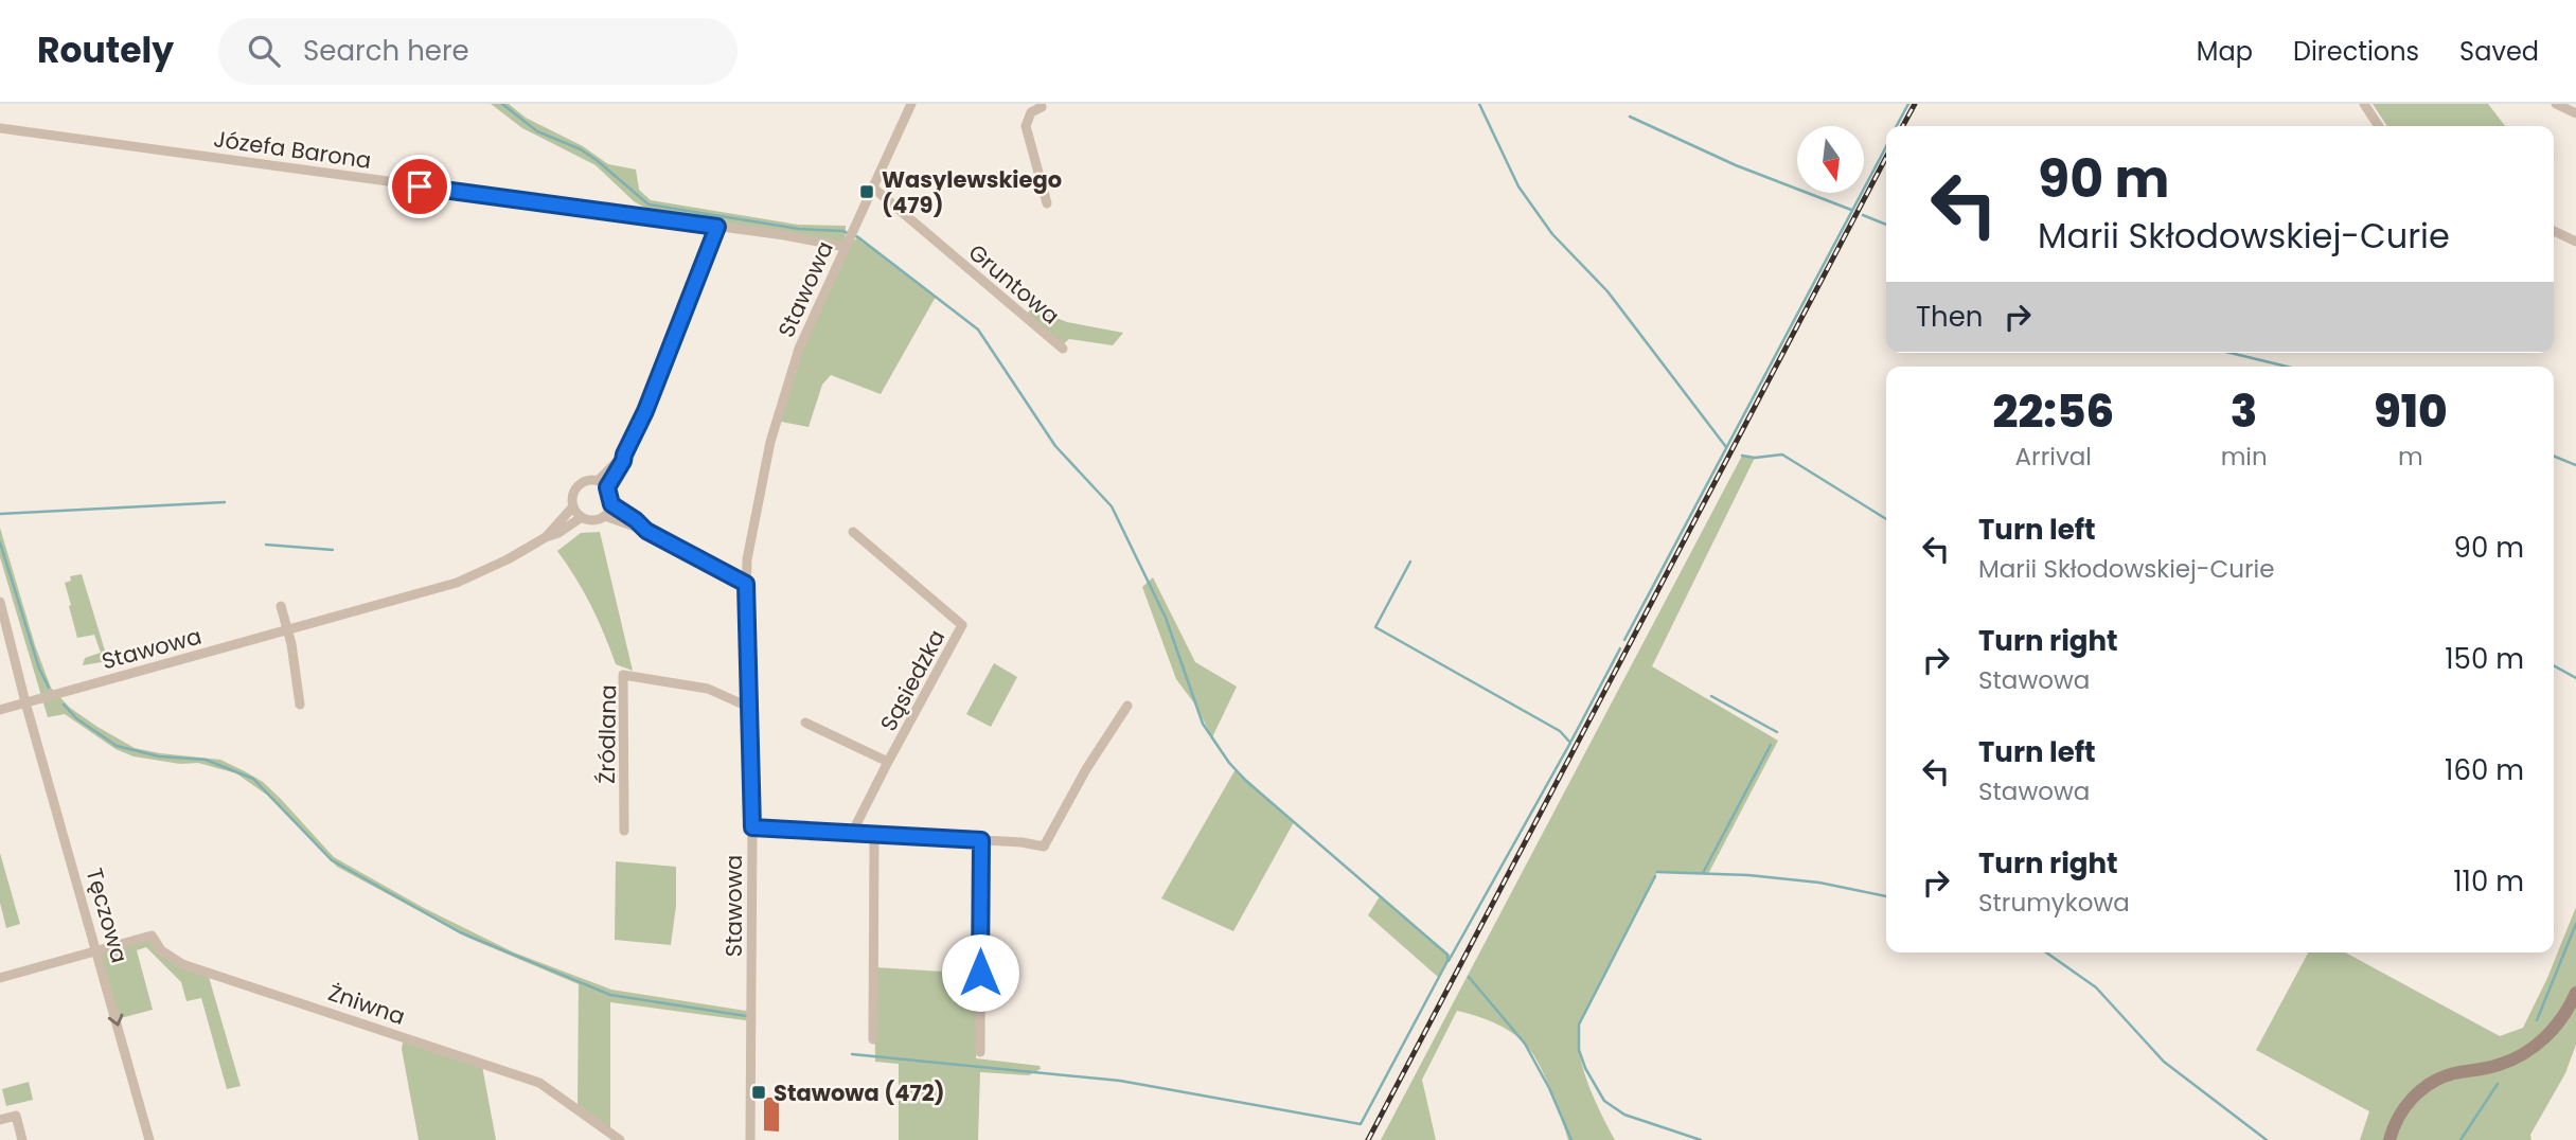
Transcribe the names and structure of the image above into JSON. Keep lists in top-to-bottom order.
{
  "streets": {
    "street": [
      "Józefa Barona",
      "Gruntowa",
      "Stawowa",
      "Sąsiedzka",
      "Źródlana",
      "Tęczowa",
      "Żniwna"
    ]
  },
  "crossings": [
    ["Józefa Barona", "Stawowa"],
    ["Gruntowa", "Stawowa"],
    ["Stawowa", "Źródlana"],
    ["Stawowa", "Tęczowa"],
    ["Tęczowa", "Żniwna"]
  ],
  "one_way": ["Tęczowa"],
  "places": {
    "transit": ["Wasylewskiego (479)", "Stawowa (472)"]
  },
  "north": "bottom",
  "page": {
    "header": "Routely",
    "search": "Search here",
    "nav": ["Map", "Directions", "Saved"],
    "turn": ["90 m", "Marii Skłodowskiej-Curie"],
    "then": "Then",
    "eta": [
      "22:56",
      "Arrival",
      "3",
      "min",
      "910",
      "m"
    ],
    "list": [
      {
        "name": "Turn left",
        "note": "Marii Skłodowskiej-Curie",
        "value": "90 m"
      },
      {
        "name": "Turn right",
        "note": "Stawowa",
        "value": "150 m"
      },
      {
        "name": "Turn left",
        "note": "Stawowa",
        "value": "160 m"
      },
      {
        "name": "Turn right",
        "note": "Strumykowa",
        "value": "110 m"
      }
    ]
  }
}
